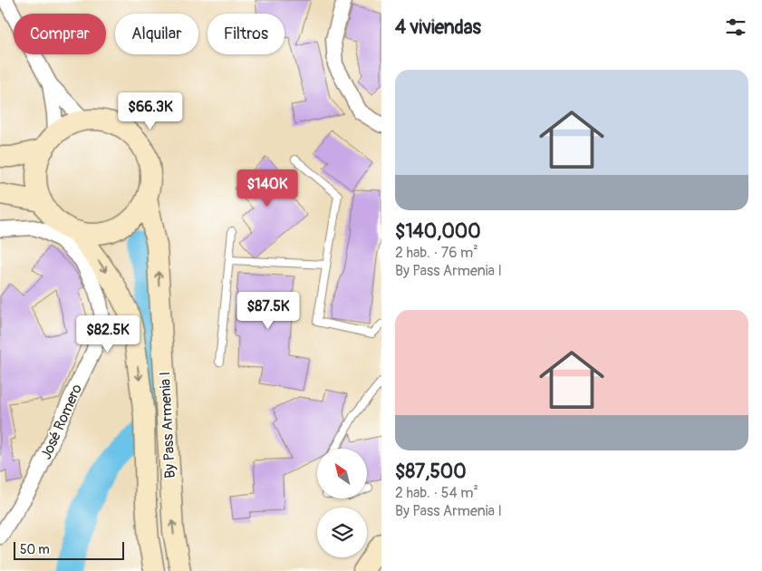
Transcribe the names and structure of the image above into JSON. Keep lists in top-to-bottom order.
{
  "streets": {
    "street": ["José Romero", "By Pass Armenia I"]
  },
  "scale_bar": "50 m",
  "north": "top left",
  "page": {
    "heading": "4 viviendas",
    "chip": ["Comprar", "Alquilar", "Filtros"],
    "list": [
      {
        "name": "$140,000",
        "note": "2 hab. · 76 m² · By Pass Armenia I"
      },
      {
        "name": "$87,500",
        "note": "2 hab. · 54 m² · By Pass Armenia I"
      }
    ],
    "price": [
      "$66.3K",
      "$140K",
      "$87.5K",
      "$82.5K"
    ],
    "scale": "50 m"
  }
}
